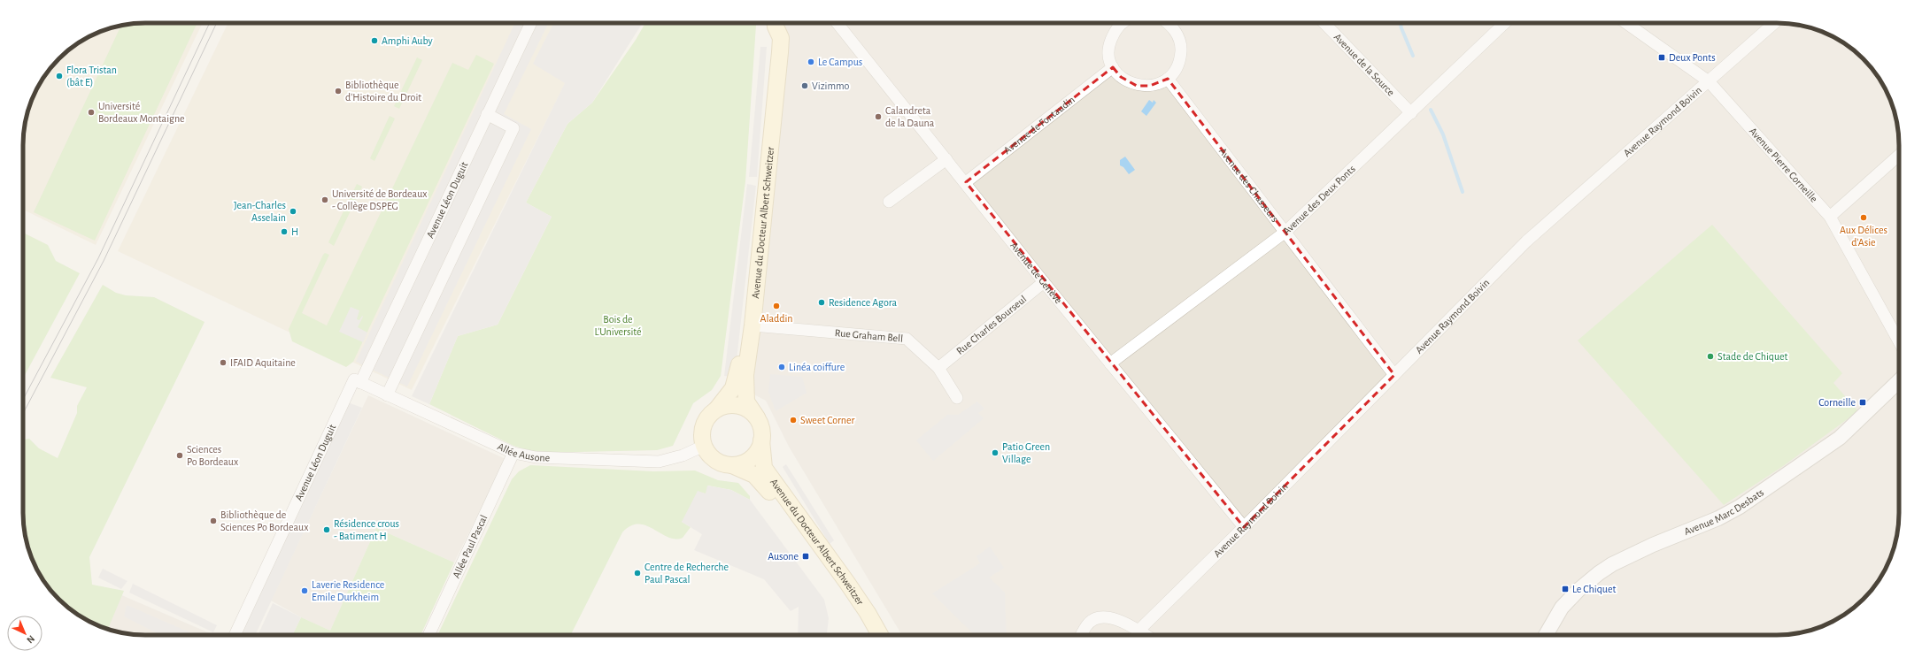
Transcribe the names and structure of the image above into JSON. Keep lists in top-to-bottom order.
{
  "streets": {
    "main road": ["Avenue du Docteur Albert Schweitzer"],
    "street": [
      "Avenue de la Source",
      "Avenue Raymond Boivin",
      "Avenue de Fontaudin",
      "Avenue Pierre Corneille",
      "Avenue des Chasseurs",
      "Avenue Léon Duguit",
      "Avenue des Deux Ponts",
      "Avenue de Genève",
      "Rue Charles Bourseul",
      "Rue Graham Bell",
      "Allée Ausone",
      "Avenue Marc Desbats",
      "Allée Paul Pascal"
    ]
  },
  "crossings": [
    ["Avenue de la Source", "Avenue des Deux Ponts"],
    ["Avenue Raymond Boivin", "Avenue Pierre Corneille"],
    ["Avenue Raymond Boivin", "Avenue des Chasseurs"],
    ["Avenue Raymond Boivin", "Avenue de Genève"],
    ["Avenue de Fontaudin", "Avenue de Genève"],
    ["Avenue des Chasseurs", "Avenue des Deux Ponts"],
    ["Avenue Léon Duguit", "Allée Ausone"],
    ["Avenue des Deux Ponts", "Avenue de Genève"],
    ["Avenue du Docteur Albert Schweitzer", "Rue Graham Bell"],
    ["Avenue du Docteur Albert Schweitzer", "Allée Ausone"],
    ["Avenue de Genève", "Rue Charles Bourseul"],
    ["Rue Charles Bourseul", "Rue Graham Bell"],
    ["Allée Ausone", "Allée Paul Pascal"]
  ],
  "parks": ["Bois de L'Université"],
  "places": {
    "other": [
      "Amphi Auby",
      "Le Campus",
      "Flora Tristan (bât E)",
      "Vizimmo",
      "Bibliothèque d'Histoire du Droit",
      "Université Bordeaux Montaigne",
      "Calandreta de la Dauna",
      "Université de Bordeaux - Collège DSPEG",
      "Jean-Charles Asselain",
      "Aux Délices d'Asie",
      "H",
      "Residence Agora",
      "Aladdin",
      "Stade de Chiquet",
      "IFAID Aquitaine",
      "Linéa coiffure",
      "Sweet Corner",
      "Patio Green Village",
      "Sciences Po Bordeaux",
      "Bibliothèque de Sciences Po Bordeaux",
      "Résidence crous - Batiment H",
      "Centre de Recherche Paul Pascal",
      "Laverie Residence Emile Durkheim"
    ],
    "transit": [
      "Deux Ponts",
      "Corneille",
      "Ausone",
      "Le Chiquet"
    ]
  },
  "north": "bottom right"
}
